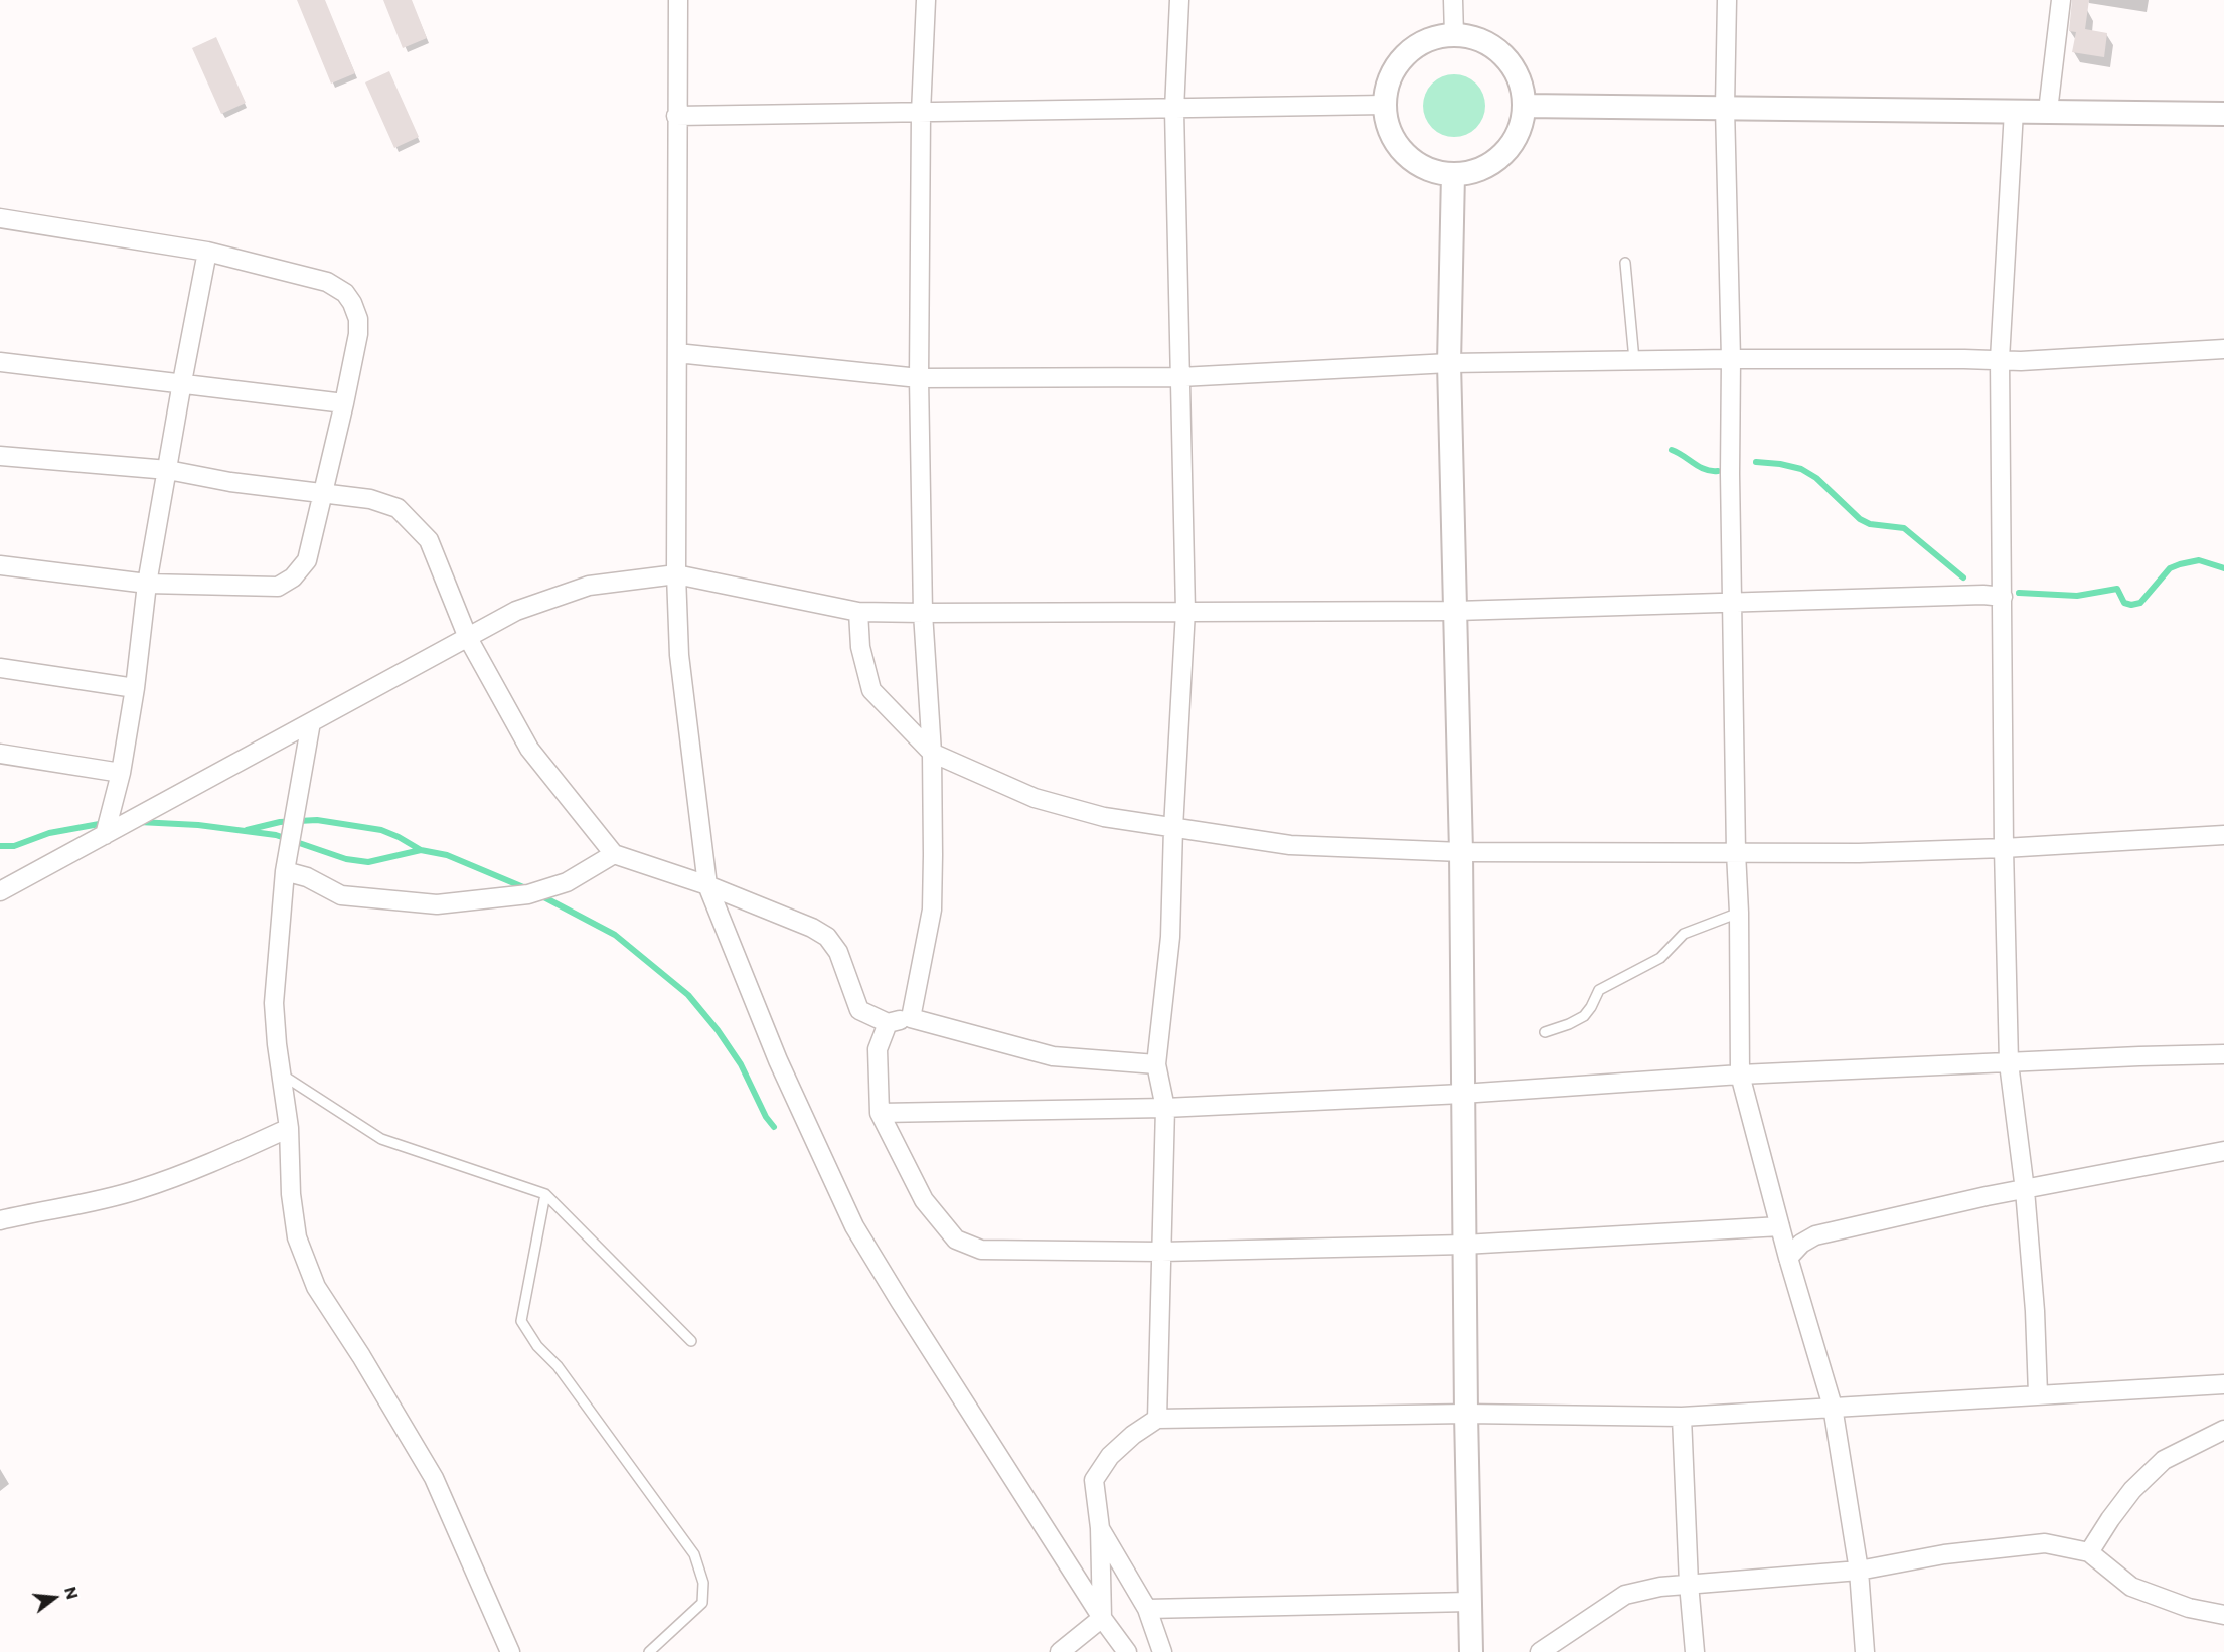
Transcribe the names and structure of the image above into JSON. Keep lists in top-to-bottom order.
{
  "north": "right"
}
